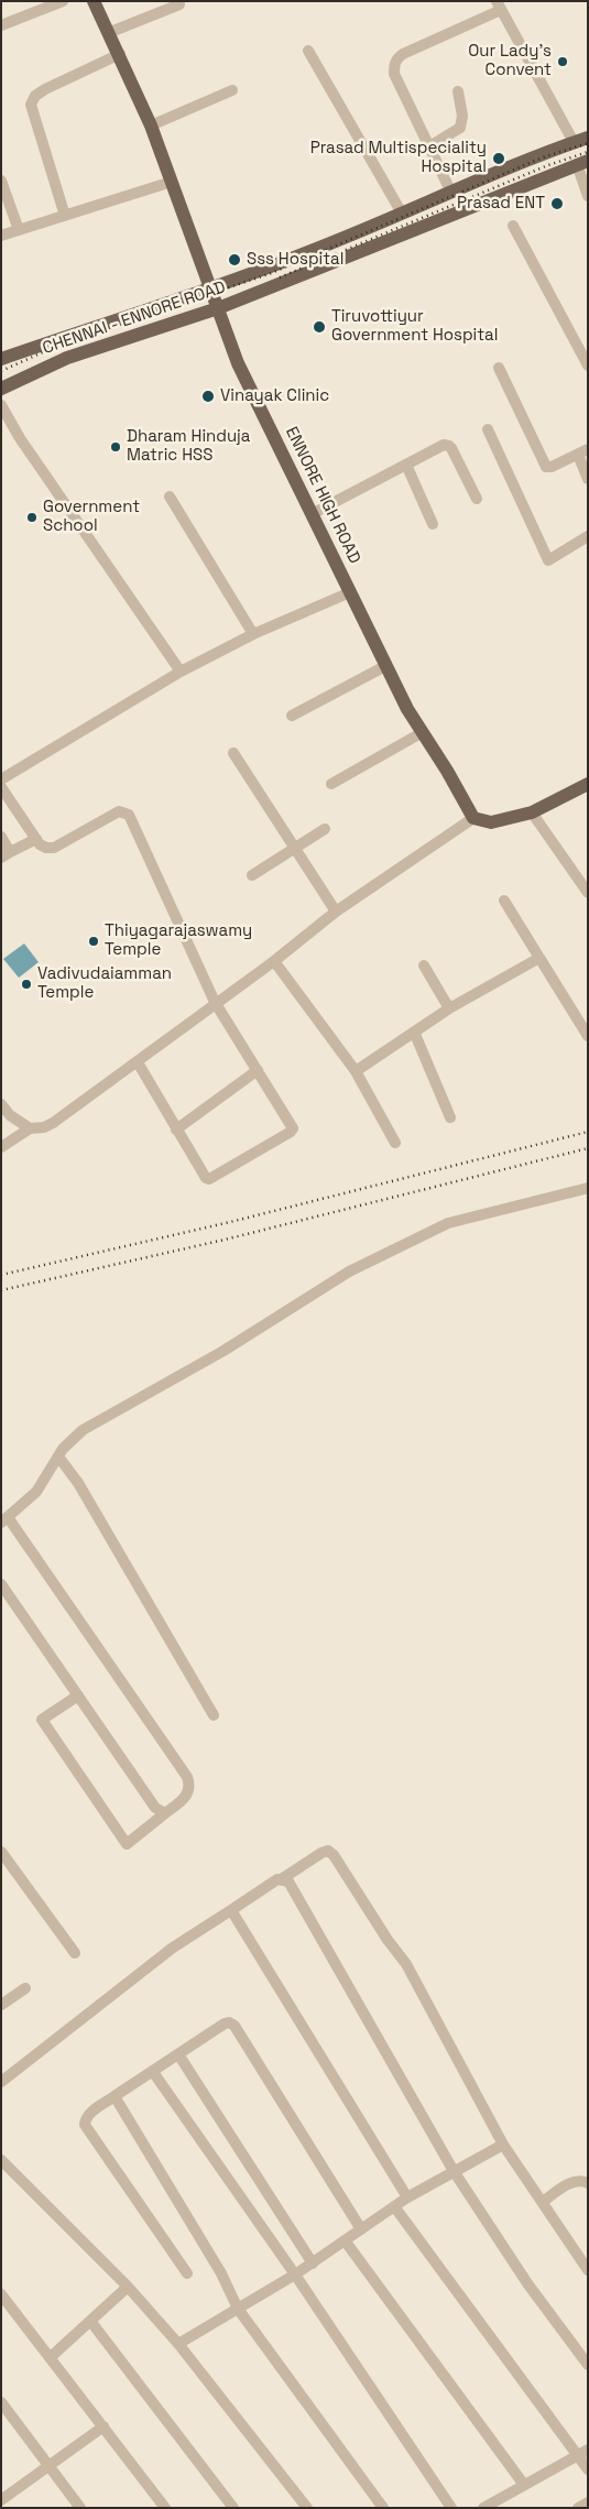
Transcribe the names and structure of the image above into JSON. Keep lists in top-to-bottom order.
{
  "streets": {
    "main road": ["CHENNAI - ENNORE ROAD", "ENNORE HIGH ROAD"]
  },
  "crossings": [
    ["CHENNAI - ENNORE ROAD", "ENNORE HIGH ROAD"]
  ],
  "places": [
    "Our Lady's Convent",
    "Prasad Multispeciality Hospital",
    "Prasad ENT",
    "Sss Hospital",
    "Tiruvottiyur Government Hospital",
    "Vinayak Clinic",
    "Dharam Hinduja Matric HSS",
    "Government School",
    "Thiyagarajaswamy Temple",
    "Vadivudaiamman Temple"
  ]
}
